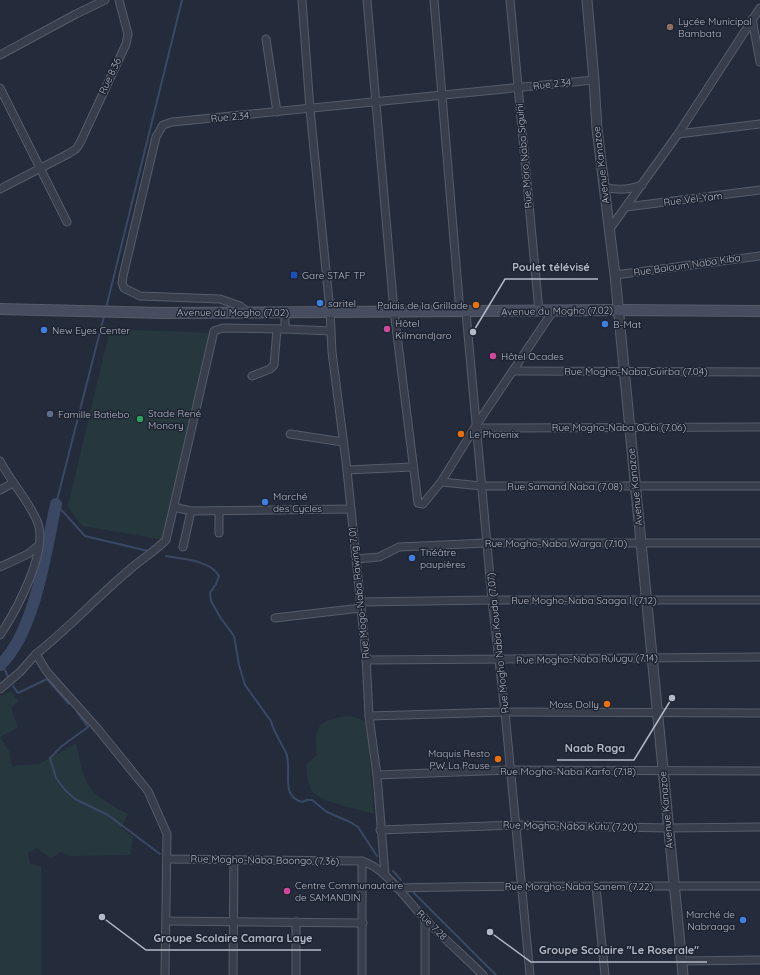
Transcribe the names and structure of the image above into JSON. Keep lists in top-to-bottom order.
{
  "streets": {
    "main road": ["Avenue du Mogho (7.02)"],
    "street": [
      "Rue 8.36",
      "Rue 2.34",
      "Rue Moro Naba Siguini",
      "Avenue Kanazoe",
      "Rue Vel-Yam",
      "Rue Baloum Naba Kiba",
      "Rue Mogho-Naba Guirba (7.04)",
      "Rue Mogho-Naba Oubi (7.06)",
      "Rue Samand Naba (7.08)",
      "Rue Mogho-Naba Warga (7.10)",
      "Rue Mogo-Naba Rawing 7.01",
      "Rue Mogho-Naba Saaga I (7.12)",
      "Rue Mogho Naba Kouda (7.07)",
      "Rue Mogho-Naba Rulugu (7.14)",
      "Rue Mogho-Naba Karfo (7.18)",
      "Rue Mogho-Naba Kutu (7.20)",
      "Rue Mogho-Naba Baongo (7.36)",
      "Rue Morgho-Naba Sanem (7.22)",
      "Rue 7.28"
    ]
  },
  "crossings": [
    ["Rue 2.34", "Rue Moro Naba Siguini"],
    ["Rue 2.34", "Avenue Kanazoe"],
    ["Rue 2.34", "Avenue du Mogho (7.02)"],
    ["Rue 2.34", "Rue Mogo-Naba Rawing 7.01"],
    ["Rue 2.34", "Rue Mogho Naba Kouda (7.07)"],
    ["Rue Moro Naba Siguini", "Avenue du Mogho (7.02)"],
    ["Avenue Kanazoe", "Rue Baloum Naba Kiba"],
    ["Avenue Kanazoe", "Avenue du Mogho (7.02)"],
    ["Avenue Kanazoe", "Rue Mogho-Naba Guirba (7.04)"],
    ["Avenue Kanazoe", "Rue Mogho-Naba Oubi (7.06)"],
    ["Avenue Kanazoe", "Rue Samand Naba (7.08)"],
    ["Avenue Kanazoe", "Rue Mogho-Naba Warga (7.10)"],
    ["Avenue Kanazoe", "Rue Mogho-Naba Saaga I (7.12)"],
    ["Avenue Kanazoe", "Rue Mogho-Naba Rulugu (7.14)"],
    ["Avenue Kanazoe", "Rue Mogho-Naba Karfo (7.18)"],
    ["Avenue Kanazoe", "Rue Mogho-Naba Kutu (7.20)"],
    ["Avenue Kanazoe", "Rue Morgho-Naba Sanem (7.22)"],
    ["Avenue du Mogho (7.02)", "Rue Mogo-Naba Rawing 7.01"],
    ["Avenue du Mogho (7.02)", "Rue Mogho Naba Kouda (7.07)"],
    ["Rue Mogho-Naba Oubi (7.06)", "Rue Mogho Naba Kouda (7.07)"],
    ["Rue Samand Naba (7.08)", "Rue Mogho Naba Kouda (7.07)"],
    ["Rue Mogho-Naba Warga (7.10)", "Rue Mogo-Naba Rawing 7.01"],
    ["Rue Mogho-Naba Warga (7.10)", "Rue Mogho Naba Kouda (7.07)"],
    ["Rue Mogo-Naba Rawing 7.01", "Rue Mogho-Naba Saaga I (7.12)"],
    ["Rue Mogo-Naba Rawing 7.01", "Rue Mogho-Naba Rulugu (7.14)"],
    ["Rue Mogo-Naba Rawing 7.01", "Rue Mogho-Naba Karfo (7.18)"],
    ["Rue Mogo-Naba Rawing 7.01", "Rue Mogho-Naba Kutu (7.20)"],
    ["Rue Mogo-Naba Rawing 7.01", "Rue 7.28"],
    ["Rue Mogho-Naba Saaga I (7.12)", "Rue Mogho Naba Kouda (7.07)"],
    ["Rue Mogho Naba Kouda (7.07)", "Rue Mogho-Naba Rulugu (7.14)"],
    ["Rue Mogho Naba Kouda (7.07)", "Rue Mogho-Naba Karfo (7.18)"],
    ["Rue Mogho Naba Kouda (7.07)", "Rue Mogho-Naba Kutu (7.20)"],
    ["Rue Mogho Naba Kouda (7.07)", "Rue Morgho-Naba Sanem (7.22)"],
    ["Rue Mogho-Naba Baongo (7.36)", "Rue 7.28"],
    ["Rue Morgho-Naba Sanem (7.22)", "Rue 7.28"]
  ],
  "places": {
    "other": [
      "Lycée Municipal Bambata",
      "saritel",
      "Palais de la Grillade",
      "B-Mat",
      "Hôtel Kilmandjaro",
      "New Eyes Center",
      "Poulet télévisé",
      "Hôtel Ocades",
      "Famille Batiebo",
      "Stade René Monory",
      "Le Phoenix",
      "Marché des Cycles",
      "Théâtre paupières",
      "Naab Raga",
      "Moss Dolly",
      "Maquis Resto PW La Pause",
      "Centre Communautaire de SAMANDIN",
      "Groupe Scolaire Camara Laye",
      "Marché de Nabraaga",
      "Groupe Scolaire \"Le Roserale\""
    ],
    "transit": ["Gare STAF TP"]
  }
}
